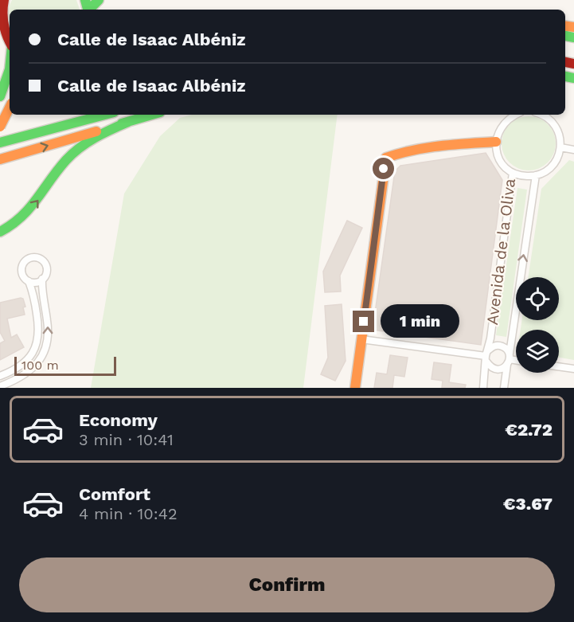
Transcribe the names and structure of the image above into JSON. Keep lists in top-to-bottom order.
{
  "streets": {
    "street": ["Avenida de la Oliva"]
  },
  "scale_bar": "100 m",
  "page": {
    "banner": ["Calle de Isaac Albéniz", "Calle de Isaac Albéniz"],
    "bubble": "1 min",
    "scale": "100 m",
    "list": [
      {
        "name": "Economy",
        "note": "3 min · 10:41",
        "value": "€2.72"
      },
      {
        "name": "Comfort",
        "note": "4 min · 10:42",
        "value": "€3.67"
      }
    ],
    "buttons": "Confirm"
  }
}
